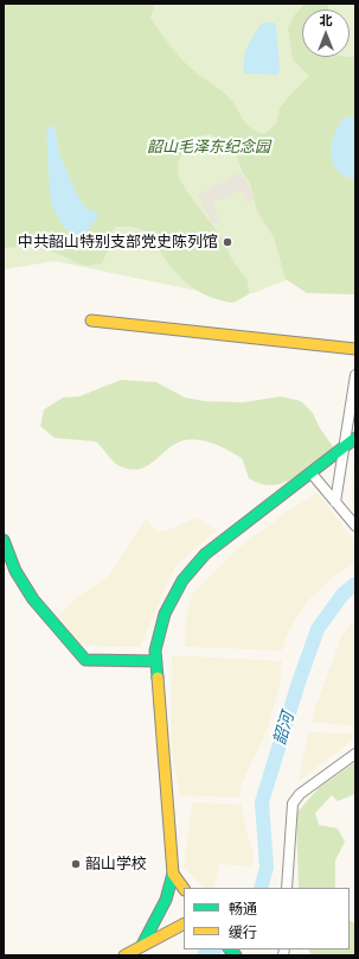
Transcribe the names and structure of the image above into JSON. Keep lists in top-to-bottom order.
{
  "water": ["韶河"],
  "parks": ["韶山毛泽东纪念园"],
  "places": ["中共韶山特别支部党史陈列馆", "韶山学校"],
  "legend": ["畅通", "缓行"],
  "north": "top"
}
